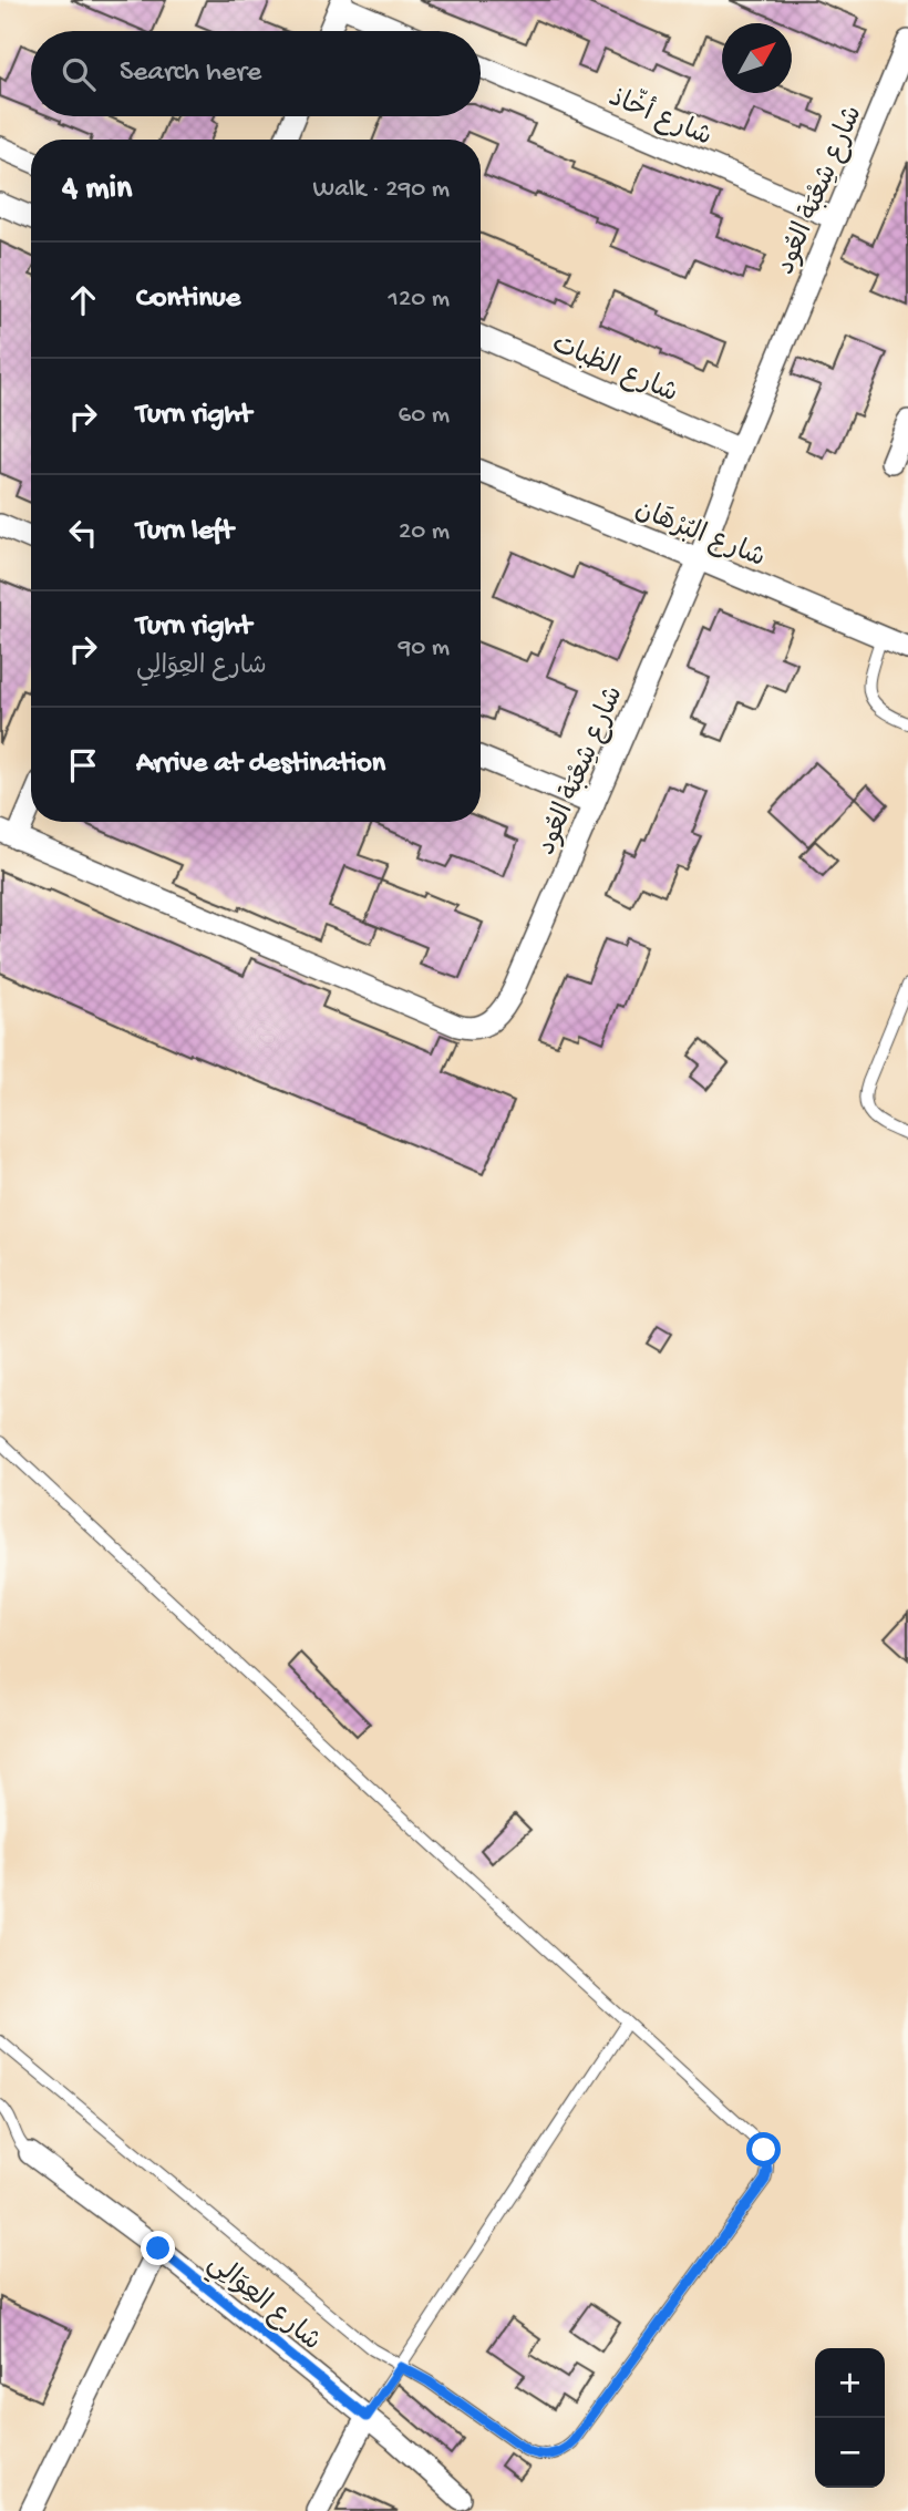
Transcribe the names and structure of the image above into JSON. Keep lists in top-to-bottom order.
{
  "streets": {
    "street": [
      "شارع أخّاذ",
      "شارع شِعْبَة العُود",
      "شارع الظبات",
      "شارع البُرْهَان",
      "شارع العِوَالِي"
    ]
  },
  "crossings": [
    ["شارع أخّاذ", "شارع شِعْبَة العُود"],
    ["شارع شِعْبَة العُود", "شارع الظبات"],
    ["شارع شِعْبَة العُود", "شارع البُرْهَان"]
  ],
  "north": "top right",
  "page": {
    "search": "Search here",
    "heading": ["4 min", "Walk · 290 m"],
    "list": [
      ["Continue", "120 m"],
      ["Turn right", "60 m"],
      ["Turn left", "20 m"],
      ["Turn right", "شارع العِوَالِي", "90 m"],
      "Arrive at destination"
    ],
    "map_buttons": ["+", "−"]
  }
}
